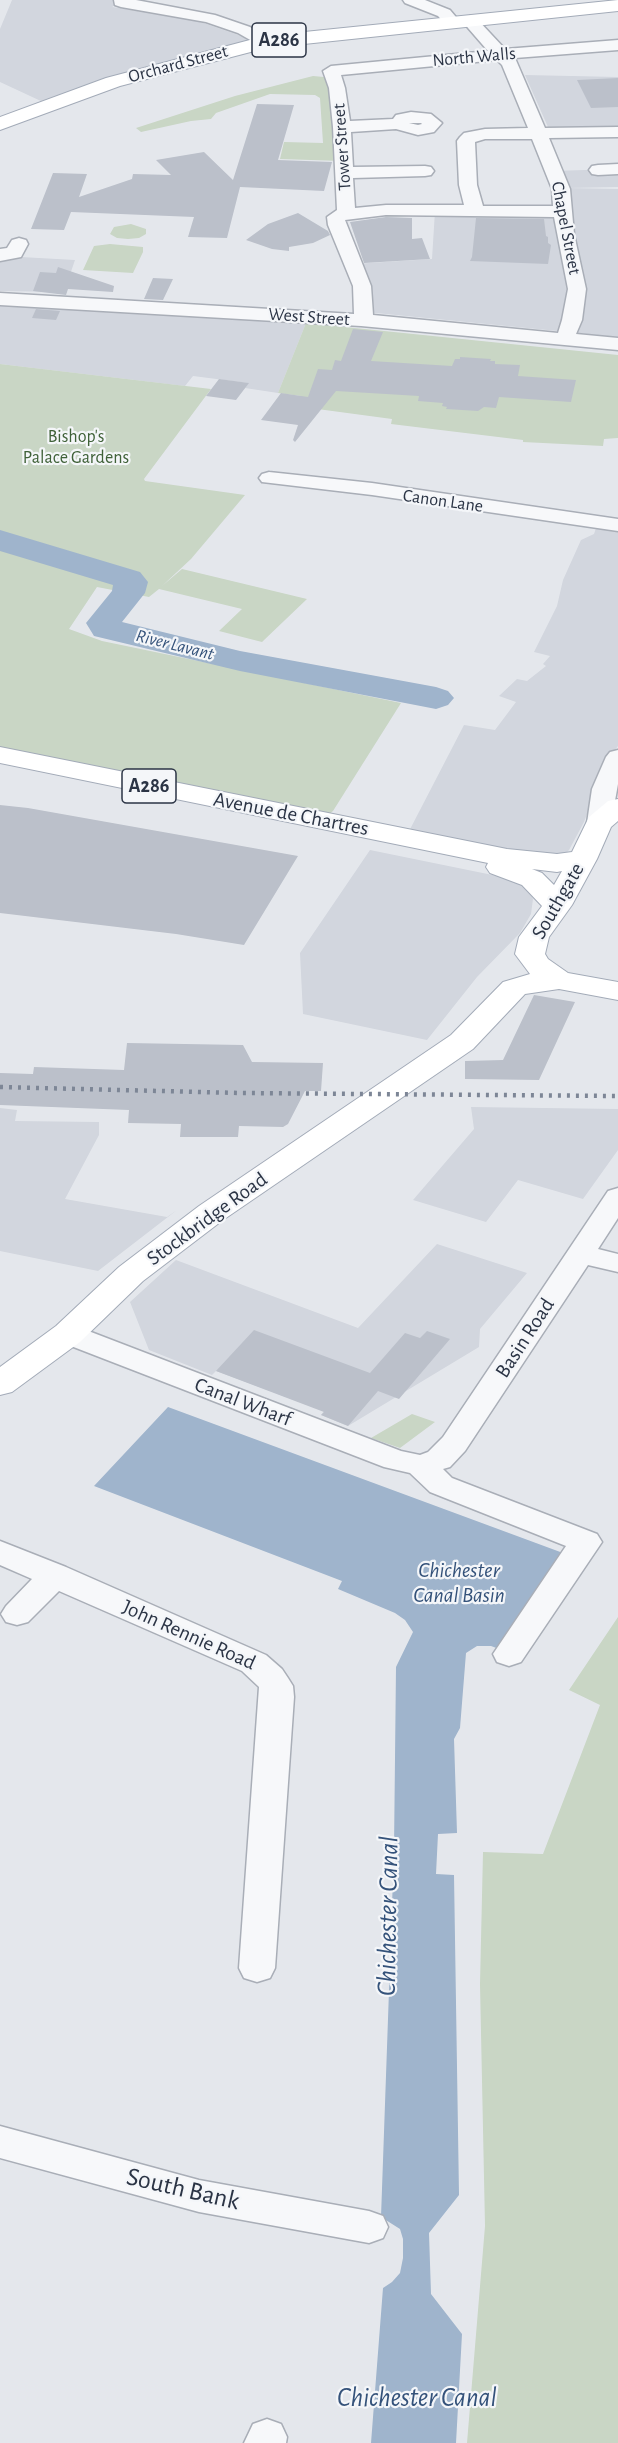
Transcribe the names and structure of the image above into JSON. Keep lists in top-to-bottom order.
{
  "streets": {
    "main road": [
      "A286",
      "Orchard Street",
      "Avenue de Chartres",
      "Southgate",
      "Stockbridge Road"
    ],
    "street": [
      "North Walls",
      "Tower Street",
      "Chapel Street",
      "West Street",
      "Canon Lane",
      "Basin Road",
      "Canal Wharf",
      "John Rennie Road",
      "South Bank"
    ]
  },
  "crossings": [
    ["North Walls", "Tower Street"],
    ["North Walls", "Chapel Street"],
    ["Tower Street", "West Street"],
    ["Chapel Street", "West Street"],
    ["Avenue de Chartres", "Southgate"],
    ["Southgate", "Stockbridge Road"],
    ["Stockbridge Road", "Canal Wharf"],
    ["Basin Road", "Canal Wharf"]
  ],
  "water": ["River Lavant", "Chichester Canal Basin", "Chichester Canal"],
  "parks": ["Bishop's Palace Gardens"]
}
